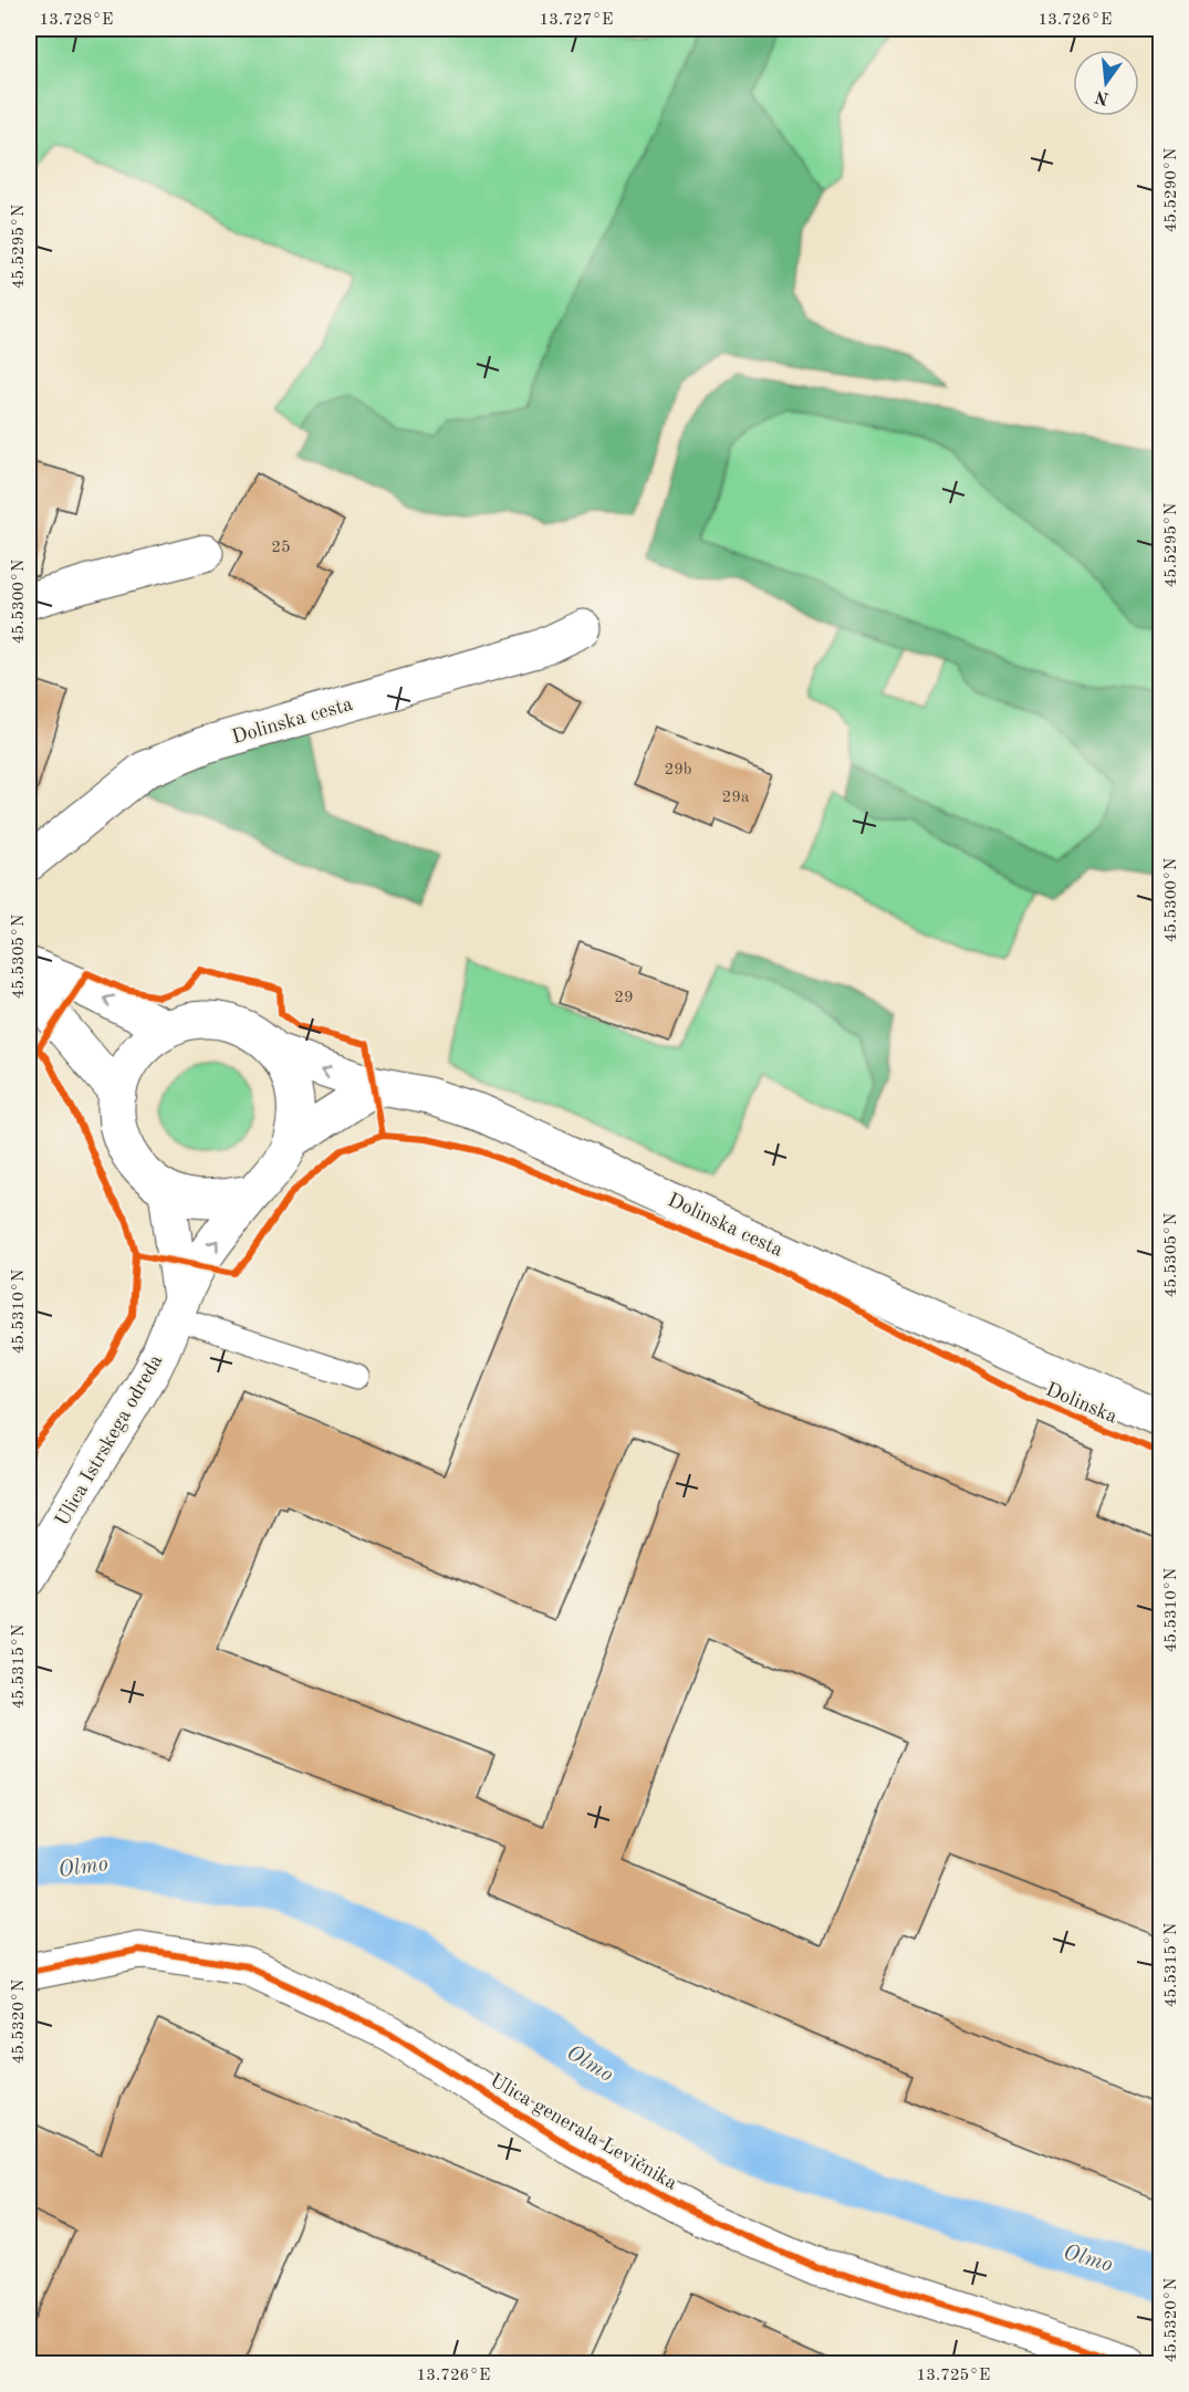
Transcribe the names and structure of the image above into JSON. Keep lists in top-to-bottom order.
{
  "streets": {
    "street": ["Dolinska cesta", "Ulica Istrskega odreda", "Ulica generala Levičnika"],
    "cycle path": ["Dolinska"]
  },
  "water": ["Olmo"],
  "house_numbers": [
    "25",
    "29b",
    "29a",
    "29"
  ],
  "north": "bottom",
  "coordinates": [
    "13.728°E",
    "13.727°E",
    "13.726°E",
    "45.5290°N",
    "45.5295°N",
    "45.5300°N",
    "45.5305°N",
    "45.5310°N",
    "45.5315°N",
    "45.5320°N",
    "13.725°E"
  ]
}
